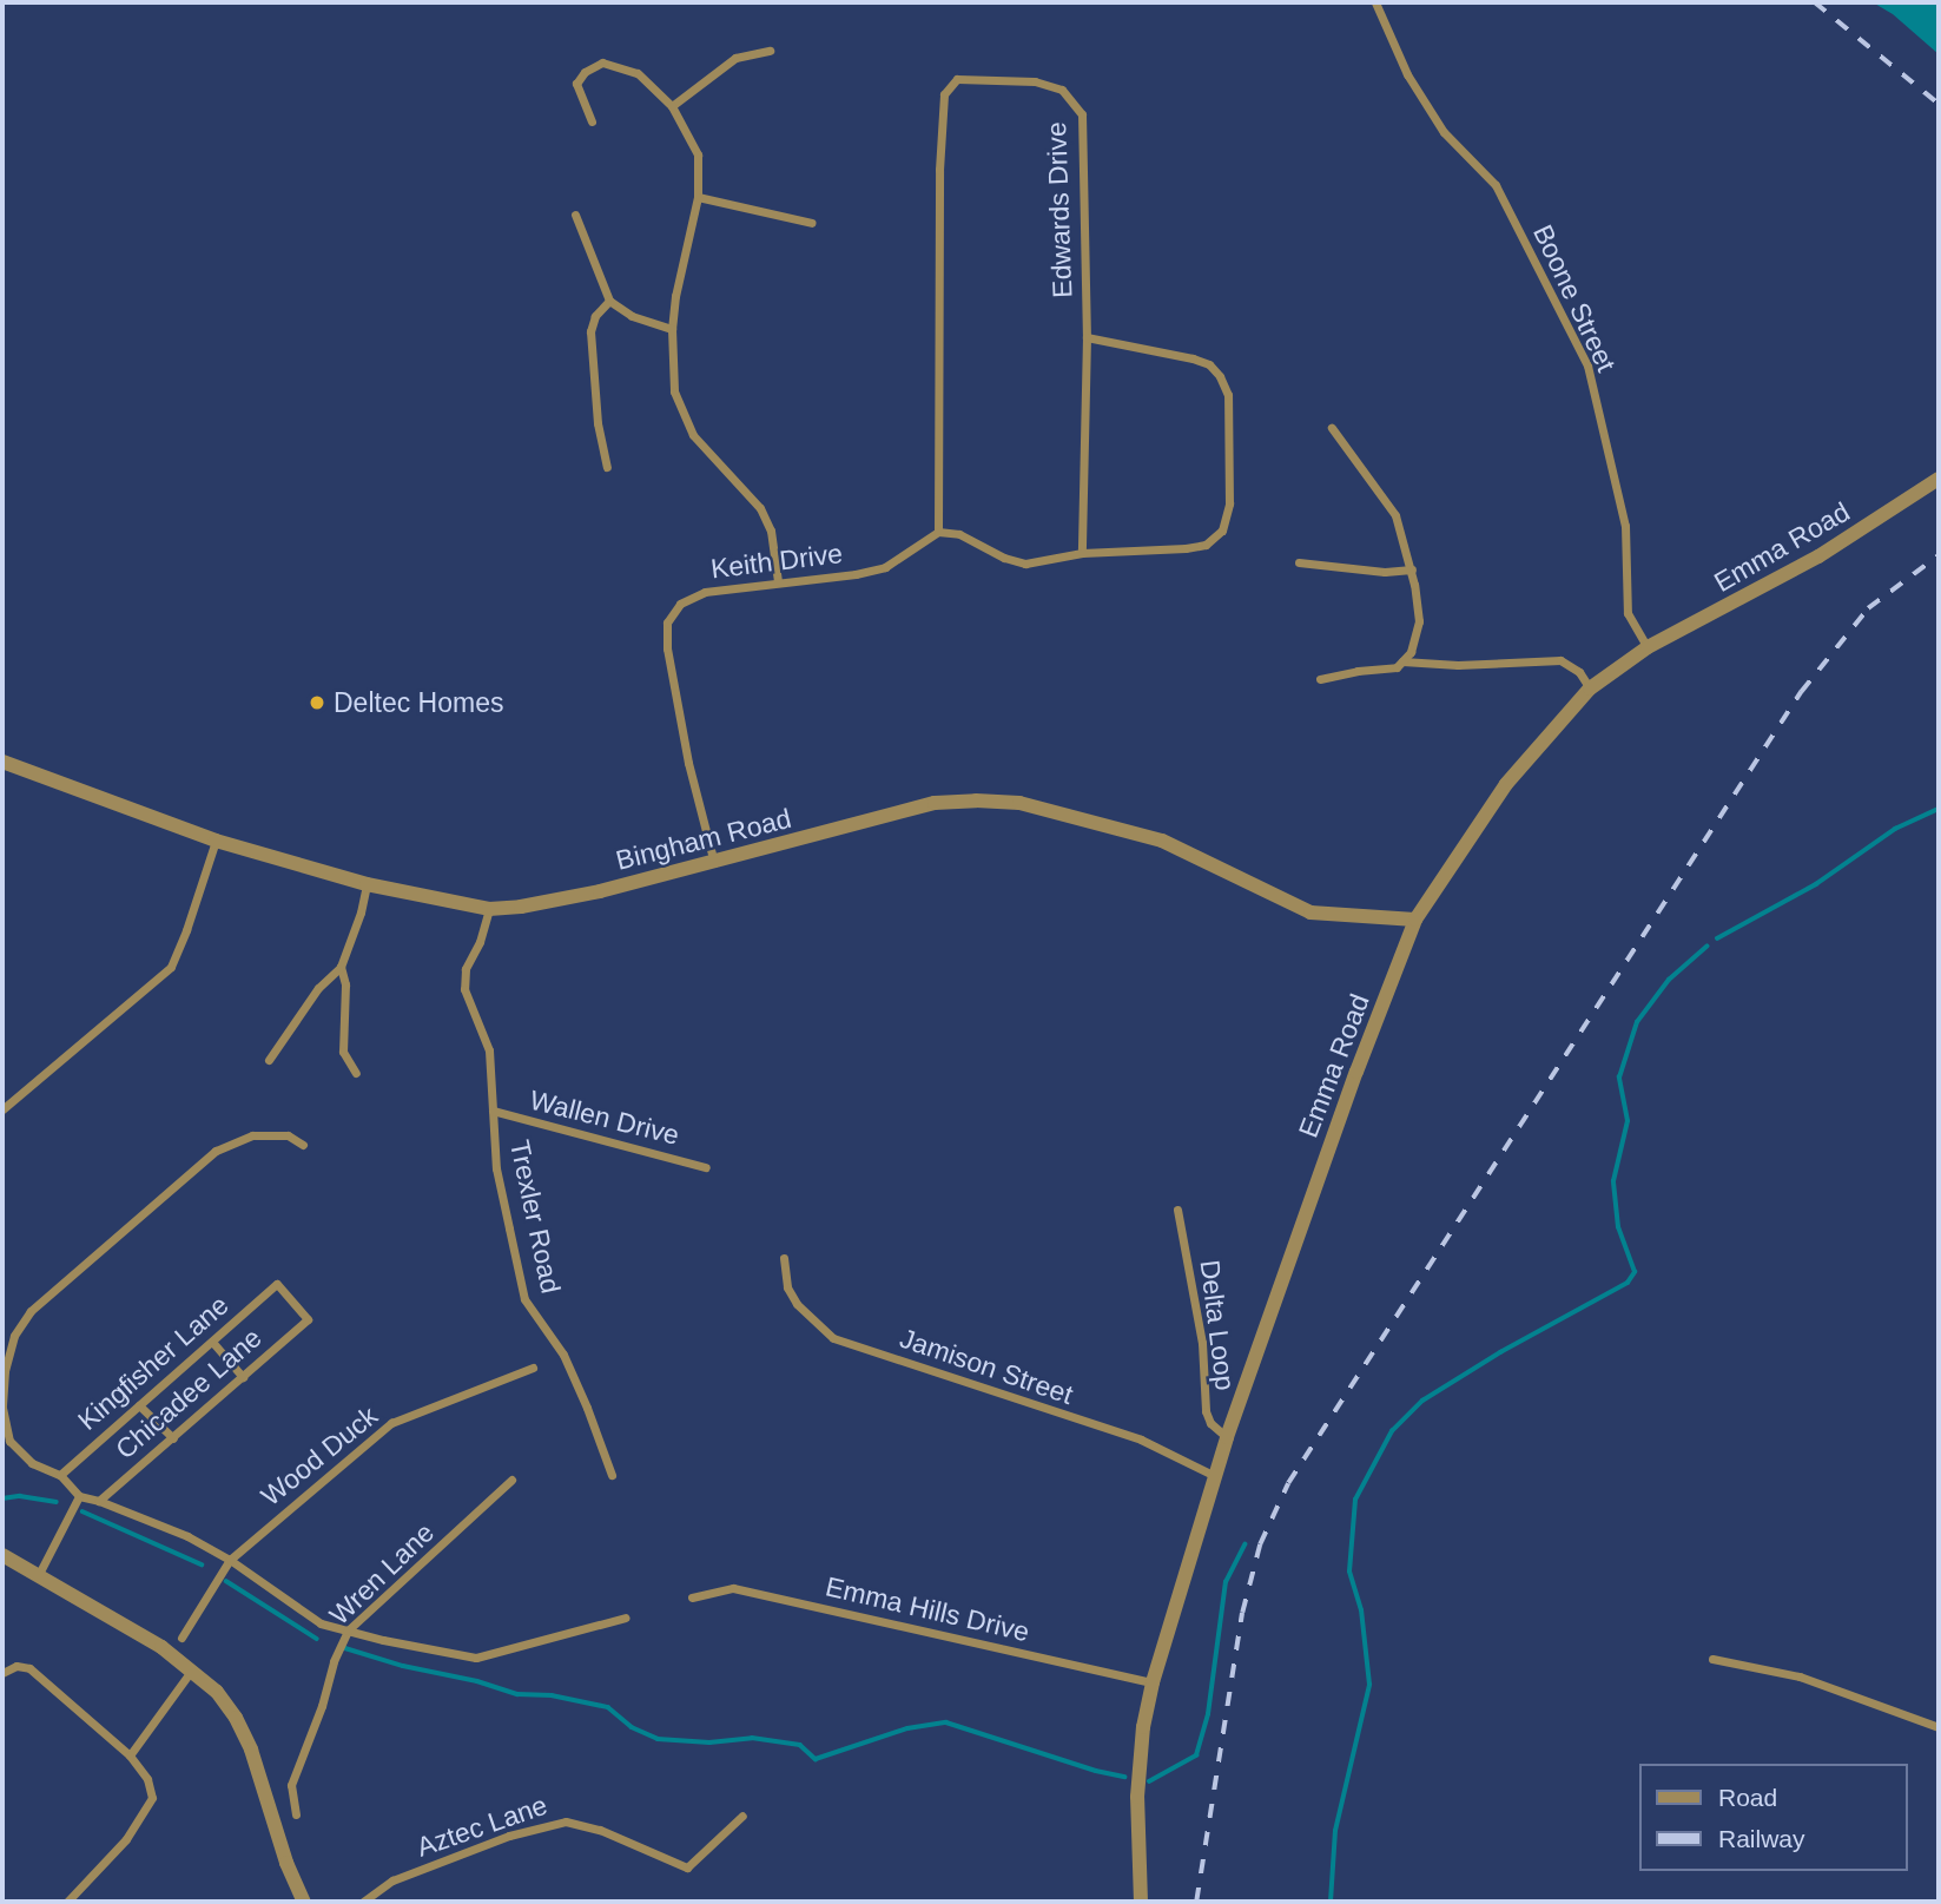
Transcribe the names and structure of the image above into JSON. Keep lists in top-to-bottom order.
{
  "streets": {
    "street": [
      "Edwards Drive",
      "Boone Street",
      "Emma Road",
      "Keith Drive",
      "Bingham Road",
      "Wallen Drive",
      "Trexler Road",
      "Delta Loop",
      "Kingfisher Lane",
      "Jamison Street",
      "Chicadee Lane",
      "Wood Duck",
      "Wren Lane",
      "Emma Hills Drive",
      "Aztec Lane"
    ]
  },
  "crossings": [
    ["Edwards Drive", "Keith Drive"],
    ["Boone Street", "Emma Road"],
    ["Emma Road", "Bingham Road"],
    ["Emma Road", "Delta Loop"],
    ["Emma Road", "Jamison Street"],
    ["Emma Road", "Emma Hills Drive"],
    ["Keith Drive", "Bingham Road"],
    ["Bingham Road", "Trexler Road"],
    ["Wallen Drive", "Trexler Road"],
    ["Kingfisher Lane", "Chicadee Lane"]
  ],
  "places": ["Deltec Homes"],
  "legend": ["Road", "Railway"]
}
